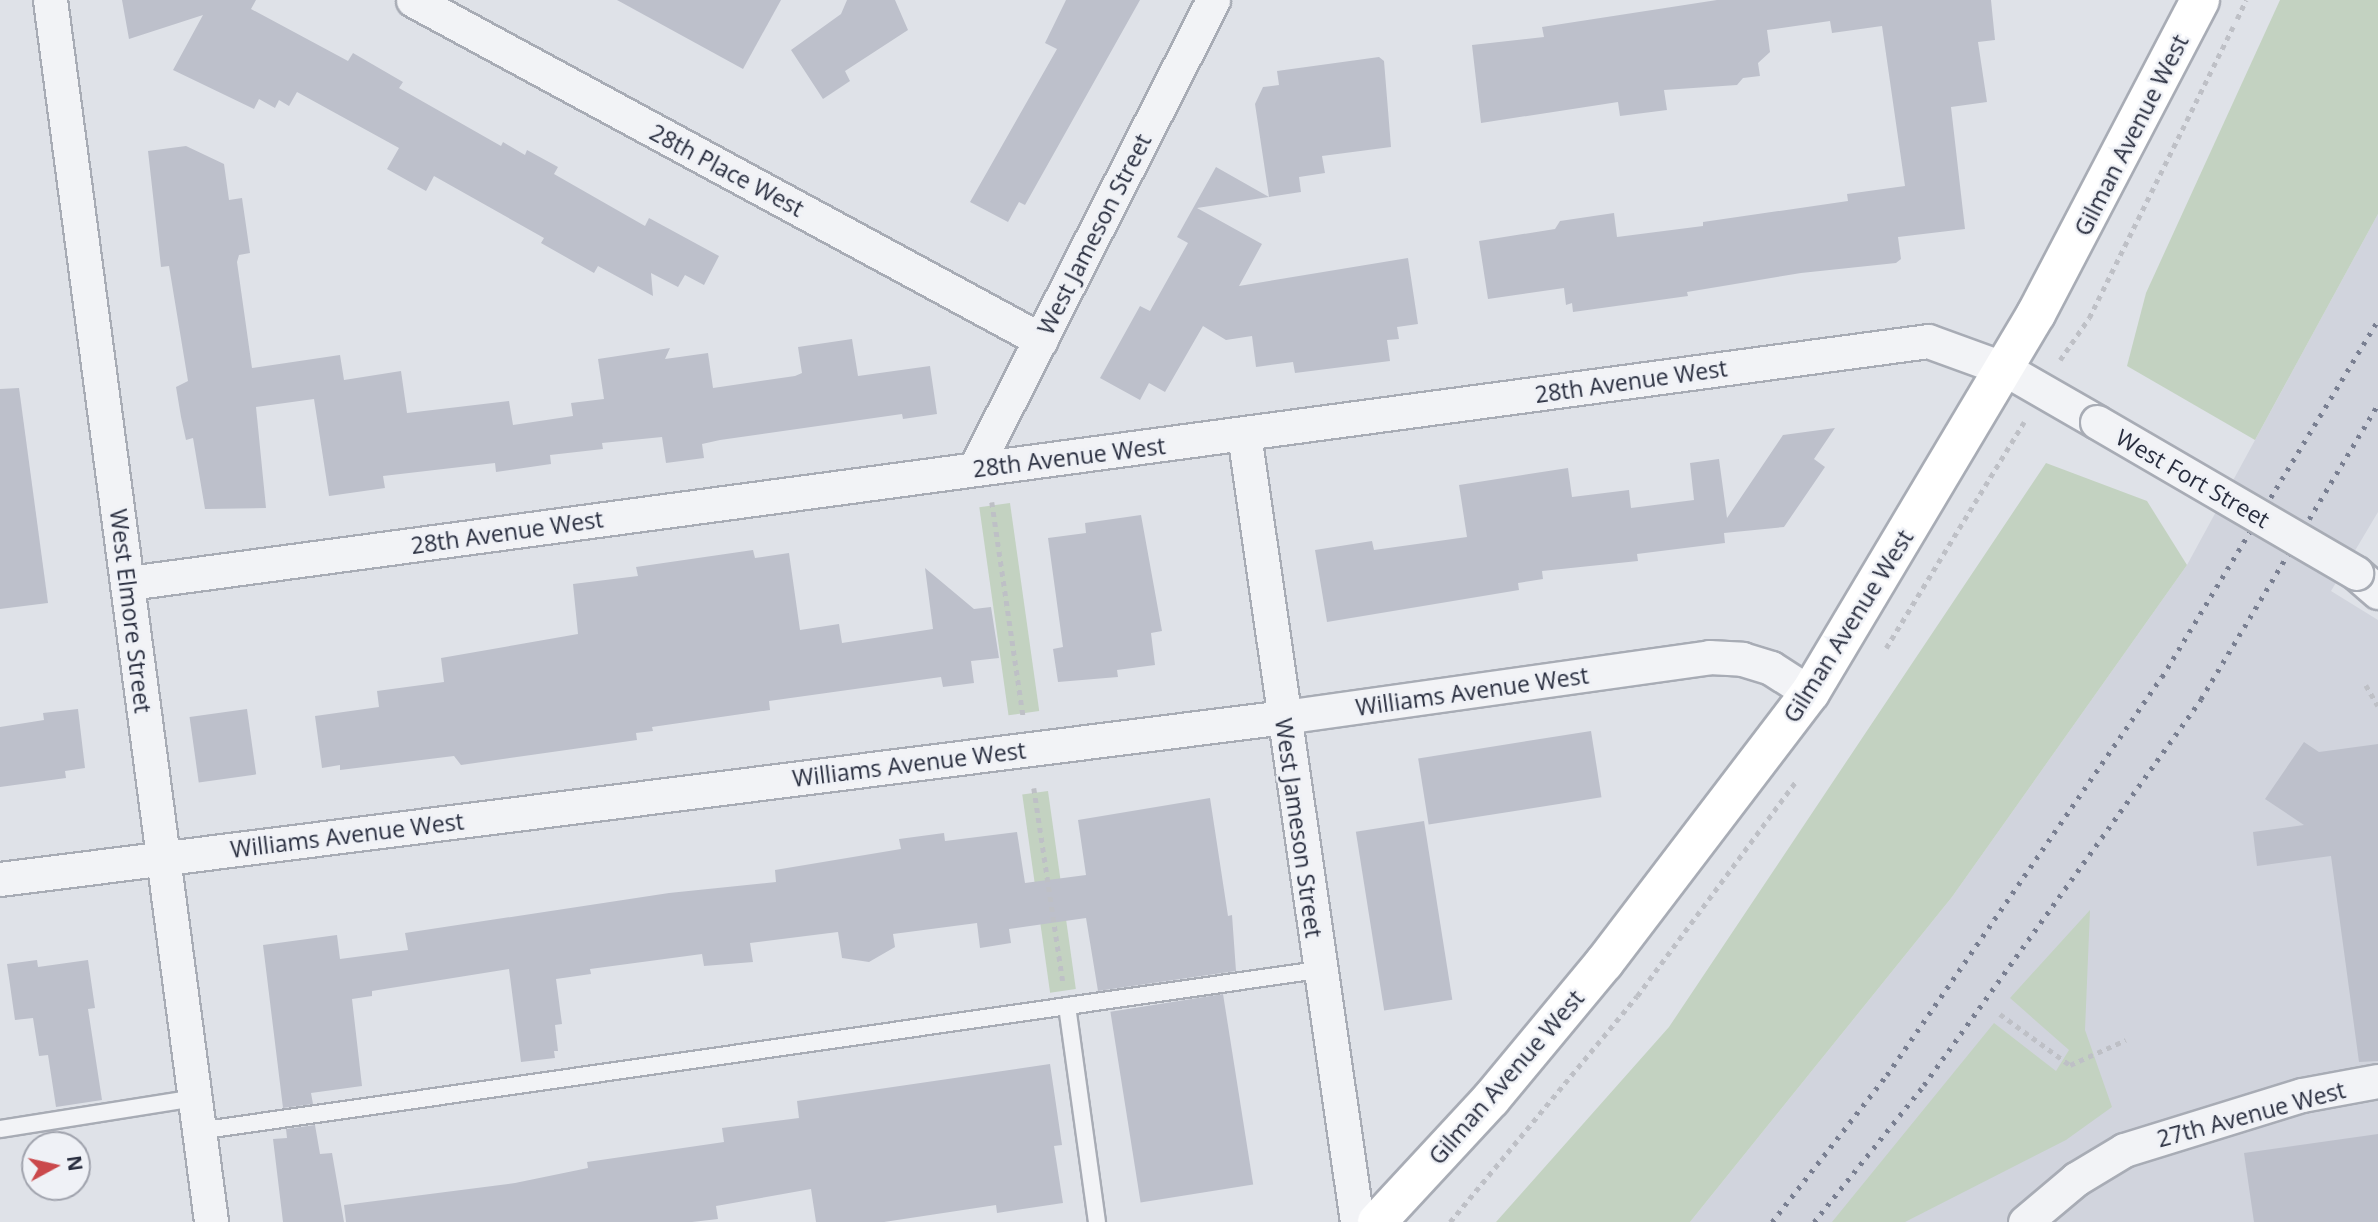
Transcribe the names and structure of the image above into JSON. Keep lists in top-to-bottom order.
{
  "streets": {
    "main road": ["Gilman Avenue West"],
    "street": [
      "28th Place West",
      "West Jameson Street",
      "28th Avenue West",
      "West Fort Street",
      "West Elmore Street",
      "Williams Avenue West",
      "27th Avenue West"
    ]
  },
  "crossings": [
    ["Gilman Avenue West", "28th Avenue West"],
    ["Gilman Avenue West", "West Fort Street"],
    ["Gilman Avenue West", "Williams Avenue West"],
    ["28th Place West", "West Jameson Street"],
    ["West Jameson Street", "28th Avenue West"],
    ["West Jameson Street", "Williams Avenue West"],
    ["28th Avenue West", "West Fort Street"],
    ["28th Avenue West", "West Elmore Street"],
    ["West Elmore Street", "Williams Avenue West"]
  ],
  "north": "right"
}
